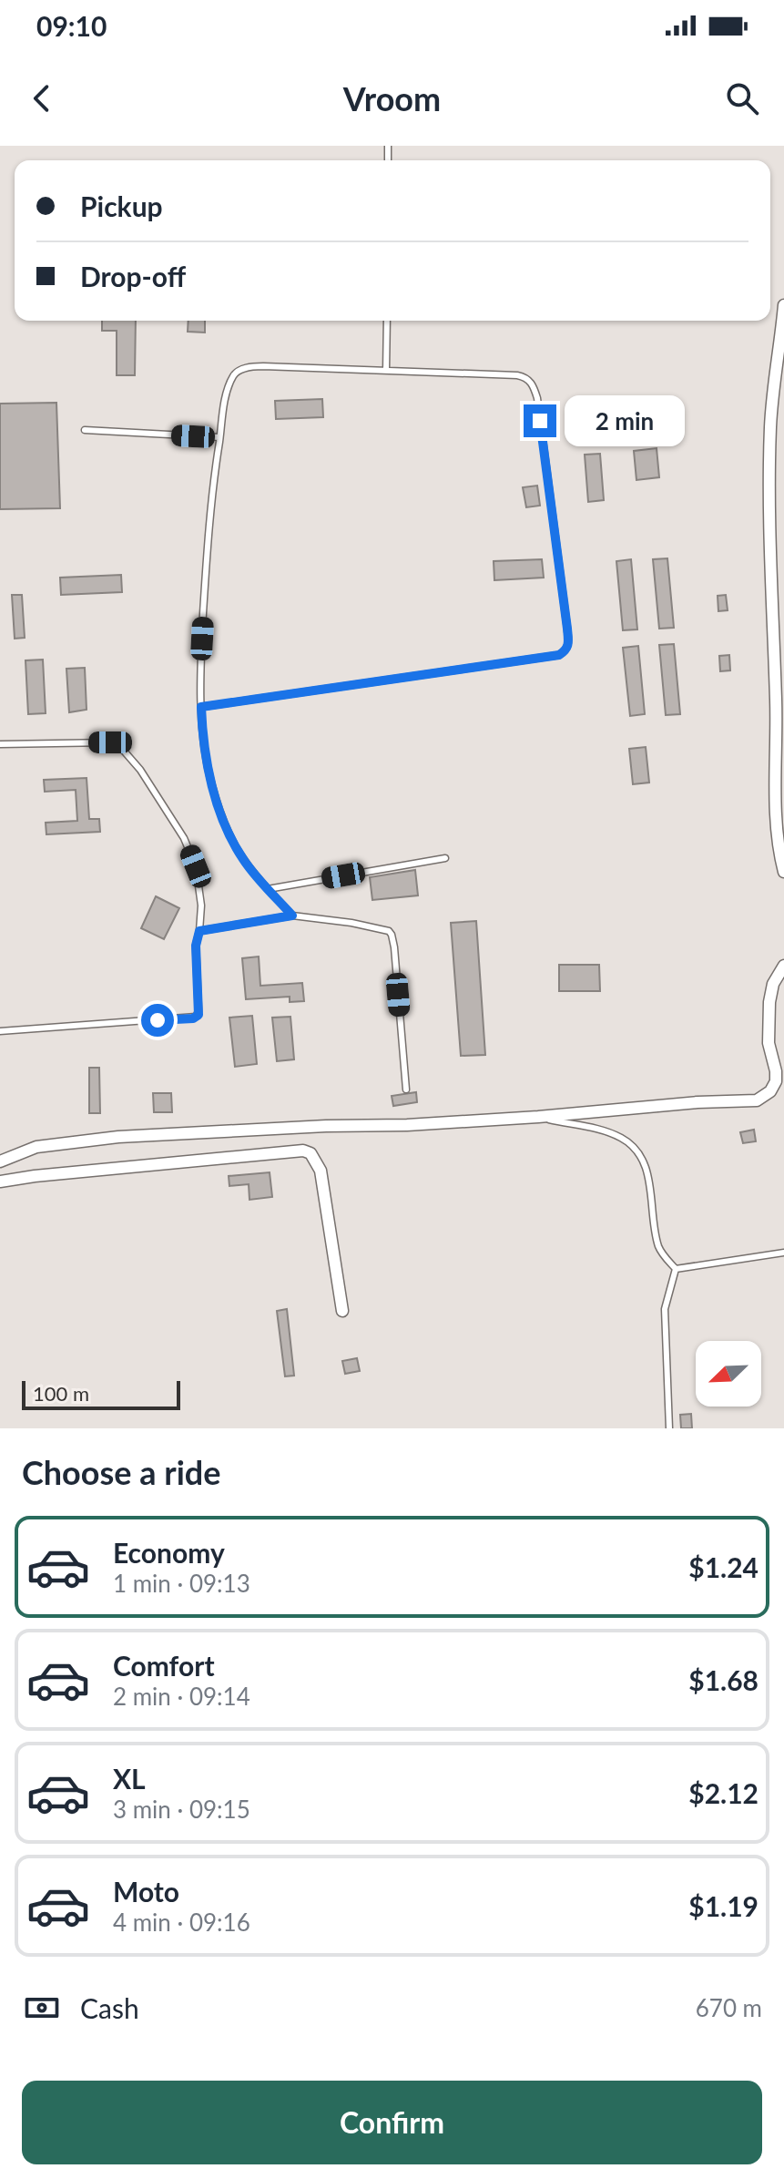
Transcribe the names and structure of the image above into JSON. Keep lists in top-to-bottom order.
{
  "scale_bar": "100 m",
  "north": "bottom left",
  "page": {
    "status": "09:10",
    "header": "Vroom",
    "banner": ["Pickup", "Drop-off"],
    "bubble": "2 min",
    "scale": "100 m",
    "heading": "Choose a ride",
    "list": [
      {
        "name": "Economy",
        "note": "1 min · 09:13",
        "value": "$1.24"
      },
      {
        "name": "Comfort",
        "note": "2 min · 09:14",
        "value": "$1.68"
      },
      {
        "name": "XL",
        "note": "3 min · 09:15",
        "value": "$2.12"
      },
      {
        "name": "Moto",
        "note": "4 min · 09:16",
        "value": "$1.19"
      }
    ],
    "pay": ["Cash", "670 m"],
    "buttons": "Confirm"
  }
}
